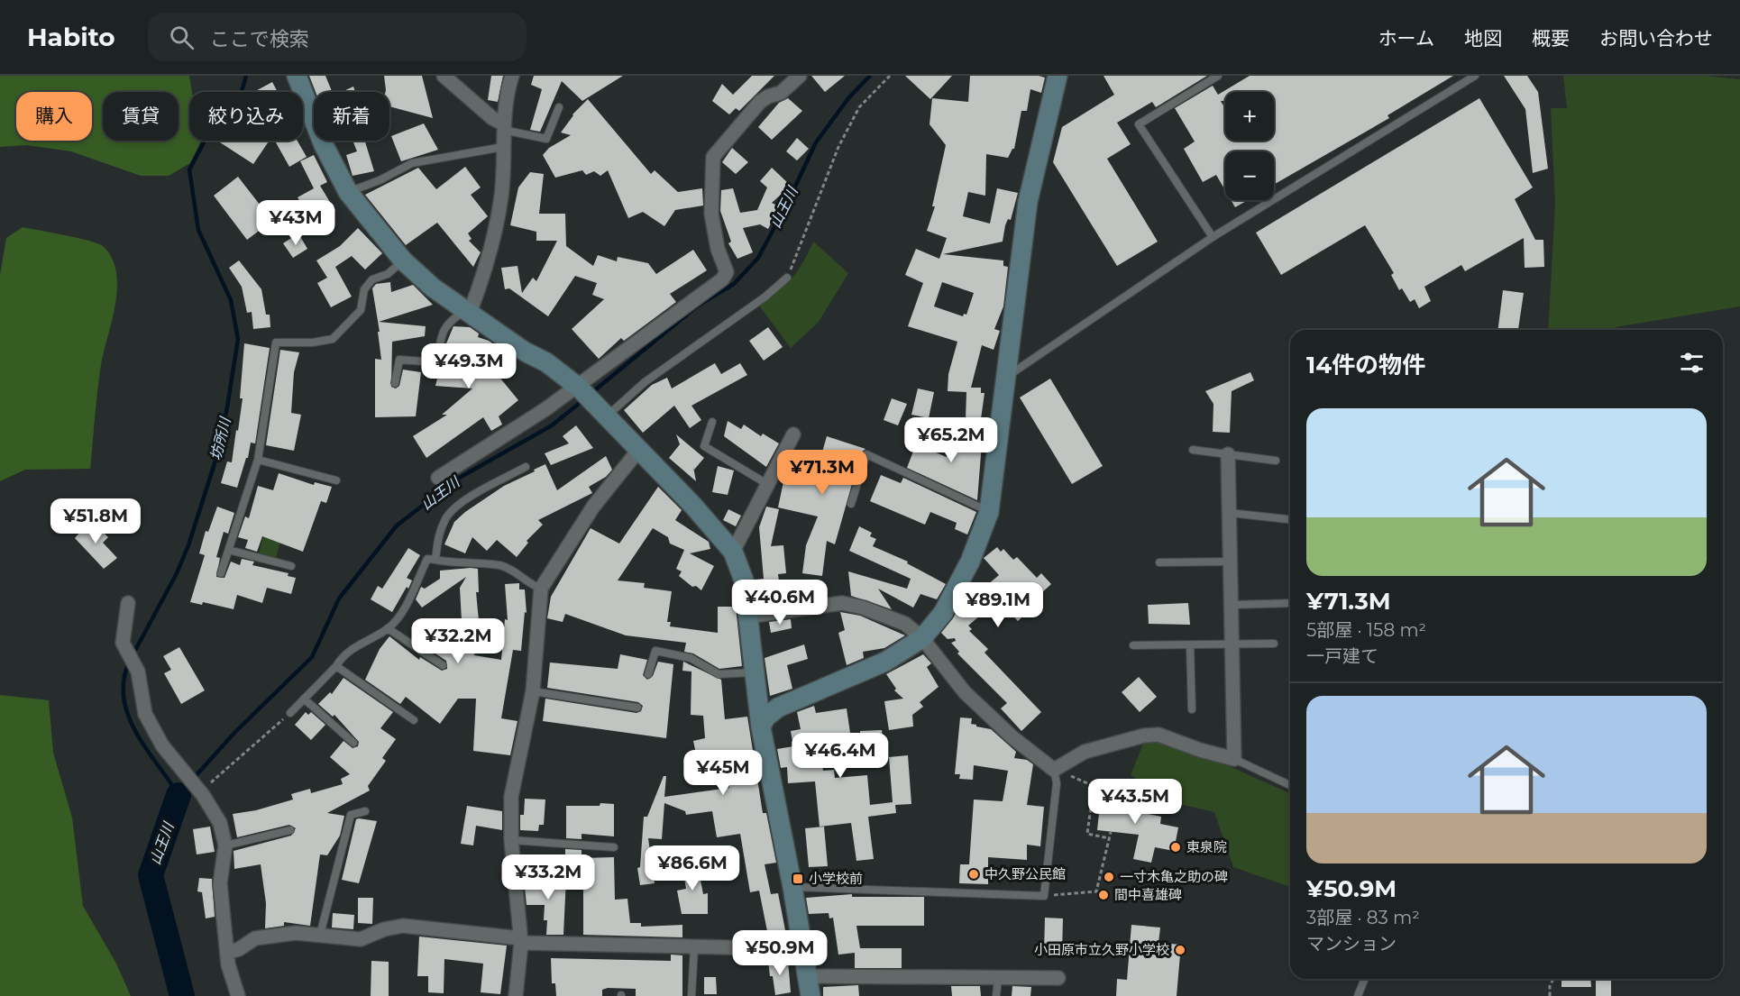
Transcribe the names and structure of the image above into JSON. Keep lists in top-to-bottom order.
{
  "water": ["山王川", "坊所川"],
  "places": {
    "other": [
      "東泉院",
      "中久野公民館",
      "一寸木亀之助の碑",
      "間中喜雄碑",
      "小田原市立久野小学校"
    ],
    "transit": ["小学校前"]
  },
  "page": {
    "header": "Habito",
    "search": "ここで検索",
    "nav": [
      "ホーム",
      "地図",
      "概要",
      "お問い合わせ"
    ],
    "map_buttons": ["+", "−"],
    "chip": [
      "購入",
      "賃貸",
      "絞り込み",
      "新着"
    ],
    "price": [
      "¥43M",
      "¥49.3M",
      "¥65.2M",
      "¥71.3M",
      "¥51.8M",
      "¥40.6M",
      "¥89.1M",
      "¥32.2M",
      "¥46.4M",
      "¥45M",
      "¥43.5M",
      "¥86.6M",
      "¥33.2M",
      "¥50.9M"
    ],
    "heading": "14件の物件",
    "list": [
      {
        "name": "¥71.3M",
        "note": "5部屋 · 158 m² · 一戸建て"
      },
      {
        "name": "¥50.9M",
        "note": "3部屋 · 83 m² · マンション"
      }
    ]
  }
}
